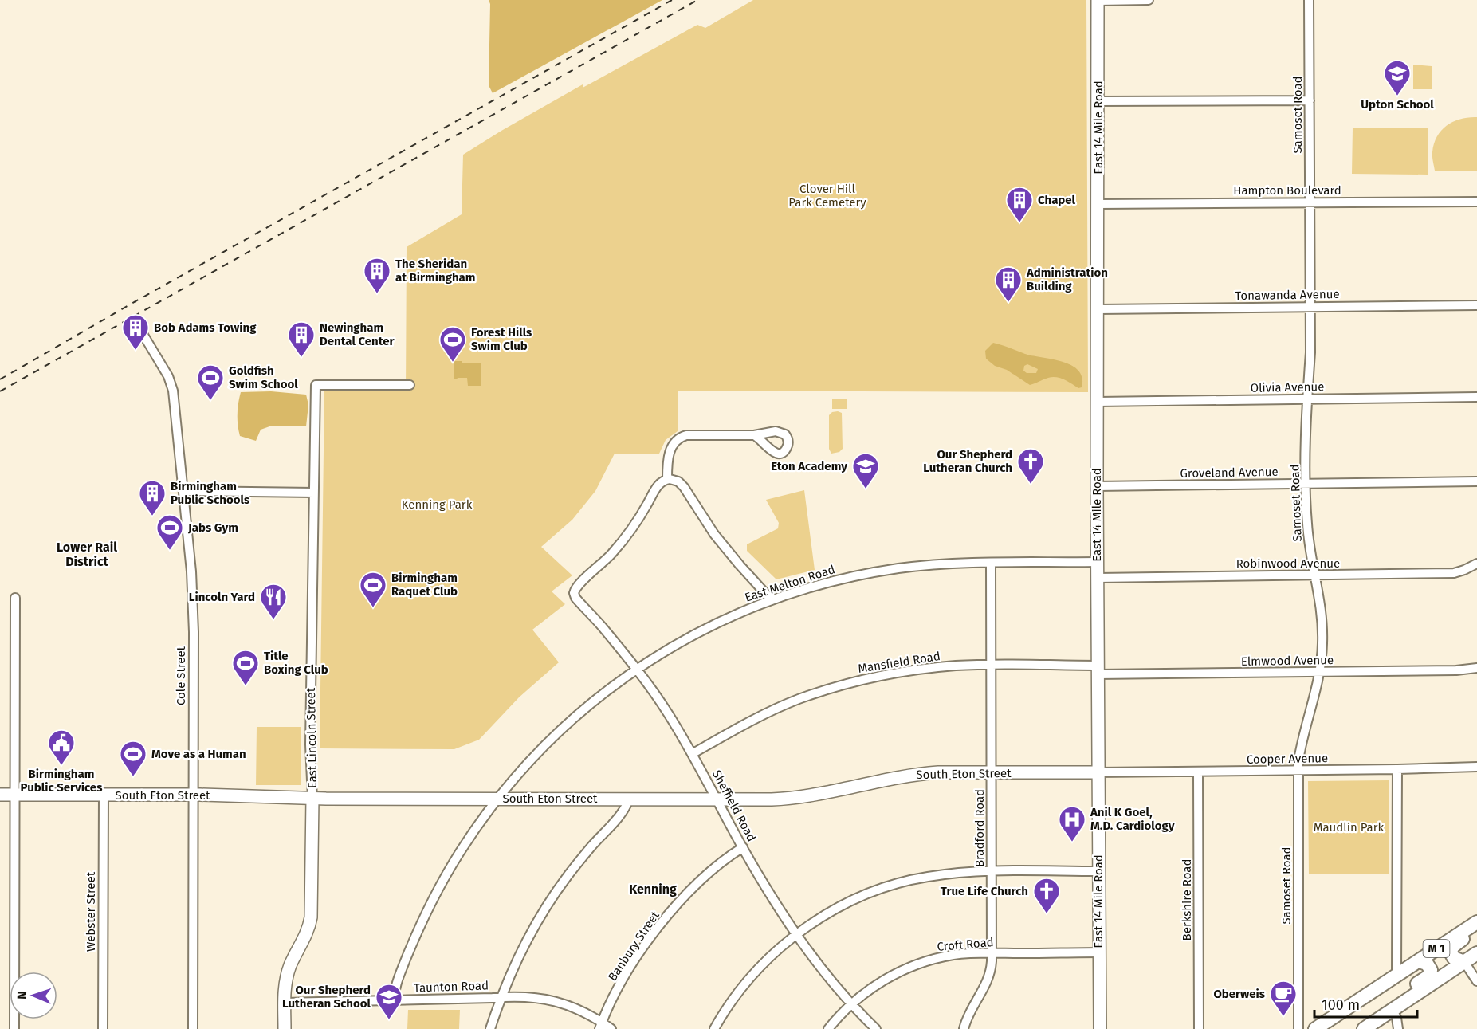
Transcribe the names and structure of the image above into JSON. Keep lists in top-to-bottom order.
{
  "streets": {
    "main road": ["M 1"],
    "street": [
      "Samoset Road",
      "East 14 Mile Road",
      "Hampton Boulevard",
      "Tonawanda Avenue",
      "Olivia Avenue",
      "Groveland Avenue",
      "Robinwood Avenue",
      "East Melton Road",
      "Elmwood Avenue",
      "Mansfield Road",
      "Cole Street",
      "East Lincoln Street",
      "Cooper Avenue",
      "South Eton Street",
      "Sheffield Road",
      "Bradford Road",
      "Berkshire Road",
      "Webster Street",
      "Croft Road",
      "Banbury Street",
      "Taunton Road"
    ]
  },
  "crossings": [
    ["Samoset Road", "Hampton Boulevard"],
    ["Samoset Road", "Tonawanda Avenue"],
    ["Samoset Road", "Olivia Avenue"],
    ["Samoset Road", "Groveland Avenue"],
    ["Samoset Road", "Robinwood Avenue"],
    ["Samoset Road", "Elmwood Avenue"],
    ["Samoset Road", "Cooper Avenue"],
    ["East 14 Mile Road", "Hampton Boulevard"],
    ["East 14 Mile Road", "Tonawanda Avenue"],
    ["East 14 Mile Road", "Olivia Avenue"],
    ["East 14 Mile Road", "Groveland Avenue"],
    ["East 14 Mile Road", "Robinwood Avenue"],
    ["East 14 Mile Road", "East Melton Road"],
    ["East 14 Mile Road", "Elmwood Avenue"],
    ["East 14 Mile Road", "Mansfield Road"],
    ["East 14 Mile Road", "Cooper Avenue"],
    ["East 14 Mile Road", "South Eton Street"],
    ["East 14 Mile Road", "Croft Road"],
    ["East Melton Road", "South Eton Street"],
    ["East Melton Road", "Sheffield Road"],
    ["East Melton Road", "Bradford Road"],
    ["East Melton Road", "Taunton Road"],
    ["Elmwood Avenue", "Mansfield Road"],
    ["Mansfield Road", "Sheffield Road"],
    ["Mansfield Road", "Bradford Road"],
    ["Cole Street", "South Eton Street"],
    ["East Lincoln Street", "South Eton Street"],
    ["East Lincoln Street", "Taunton Road"],
    ["Cooper Avenue", "South Eton Street"],
    ["Cooper Avenue", "Berkshire Road"],
    ["South Eton Street", "Sheffield Road"],
    ["South Eton Street", "Bradford Road"],
    ["South Eton Street", "Webster Street"],
    ["Sheffield Road", "Croft Road"],
    ["Sheffield Road", "Banbury Street"],
    ["Bradford Road", "Croft Road"],
    ["Banbury Street", "Taunton Road"]
  ],
  "districts": ["Lower Rail District", "Kenning"],
  "parks": ["Clover Hill Park Cemetery", "Kenning Park", "Maudlin Park"],
  "places": {
    "school or university": ["Upton School", "Eton Academy", "Our Shepherd Lutheran School"],
    "building": [
      "Chapel",
      "The Sheridan at Birmingham",
      "Administration Building",
      "Bob Adams Towing",
      "Newingham Dental Center",
      "Birmingham Public Schools"
    ],
    "sports": [
      "Forest Hills Swim Club",
      "Goldfish Swim School",
      "Jabs Gym",
      "Birmingham Raquet Club",
      "Title Boxing Club",
      "Move as a Human"
    ],
    "church": ["Our Shepherd Lutheran Church", "True Life Church"],
    "restaurant": ["Lincoln Yard"],
    "public building": ["Birmingham Public Services"],
    "hospital": ["Anil K Goel, M.D. Cardiology"],
    "cafe": ["Oberweis"]
  },
  "scale_bar": "100 m",
  "north": "left"
}
